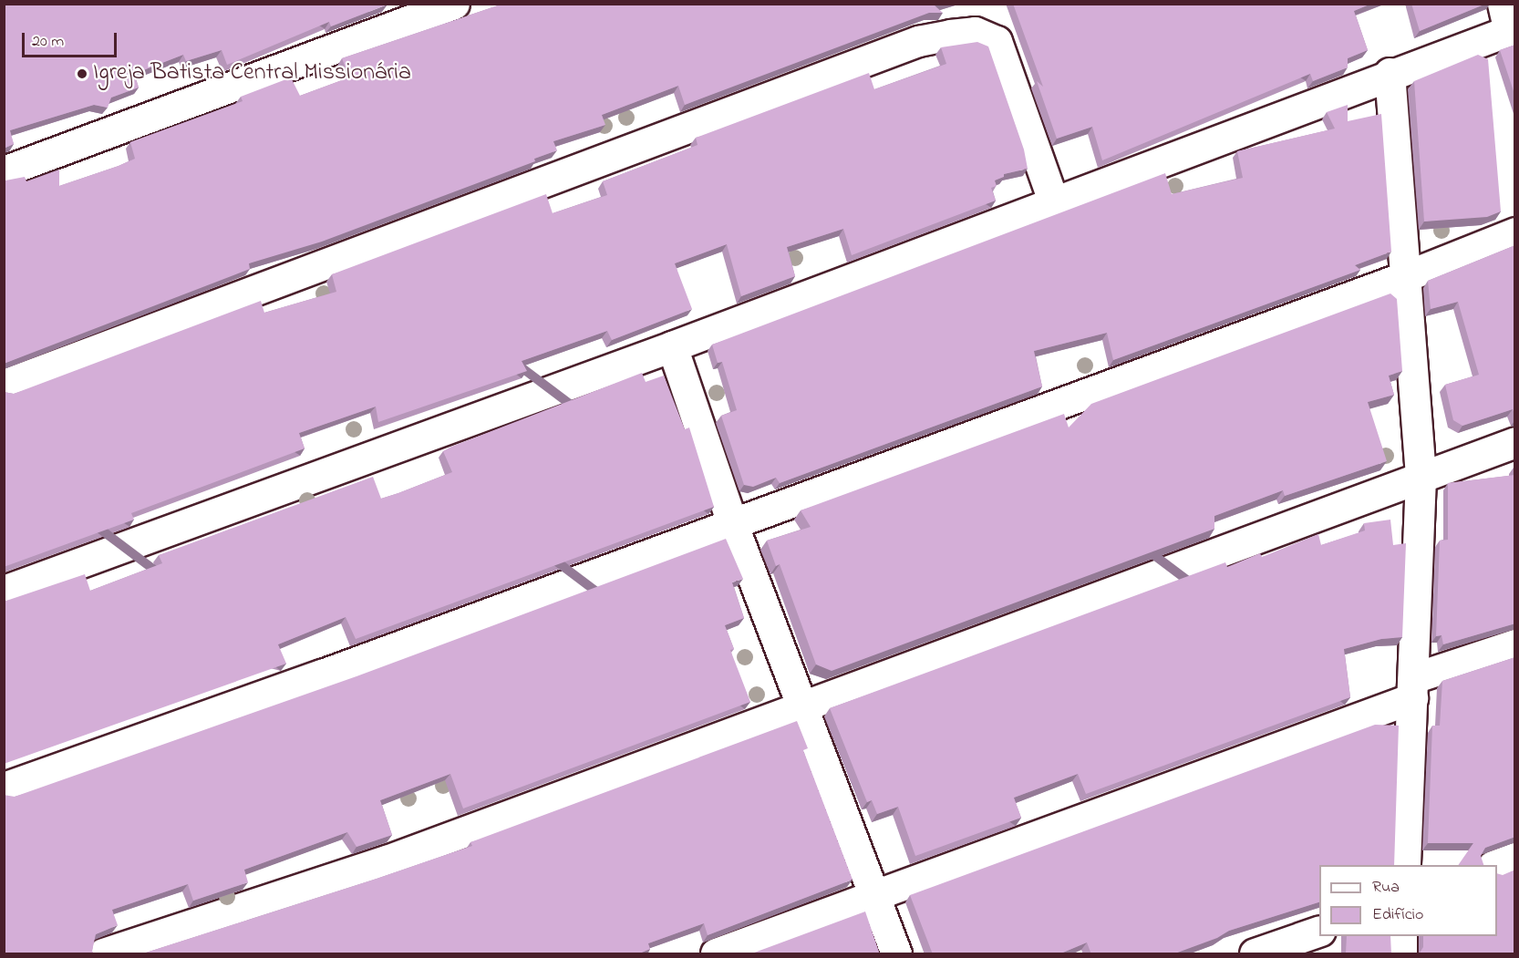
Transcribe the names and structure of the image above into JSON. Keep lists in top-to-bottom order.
{
  "places": ["Igreja Batista Central Missionária"],
  "legend": ["Rua", "Edifício"],
  "scale_bar": "20 m"
}
